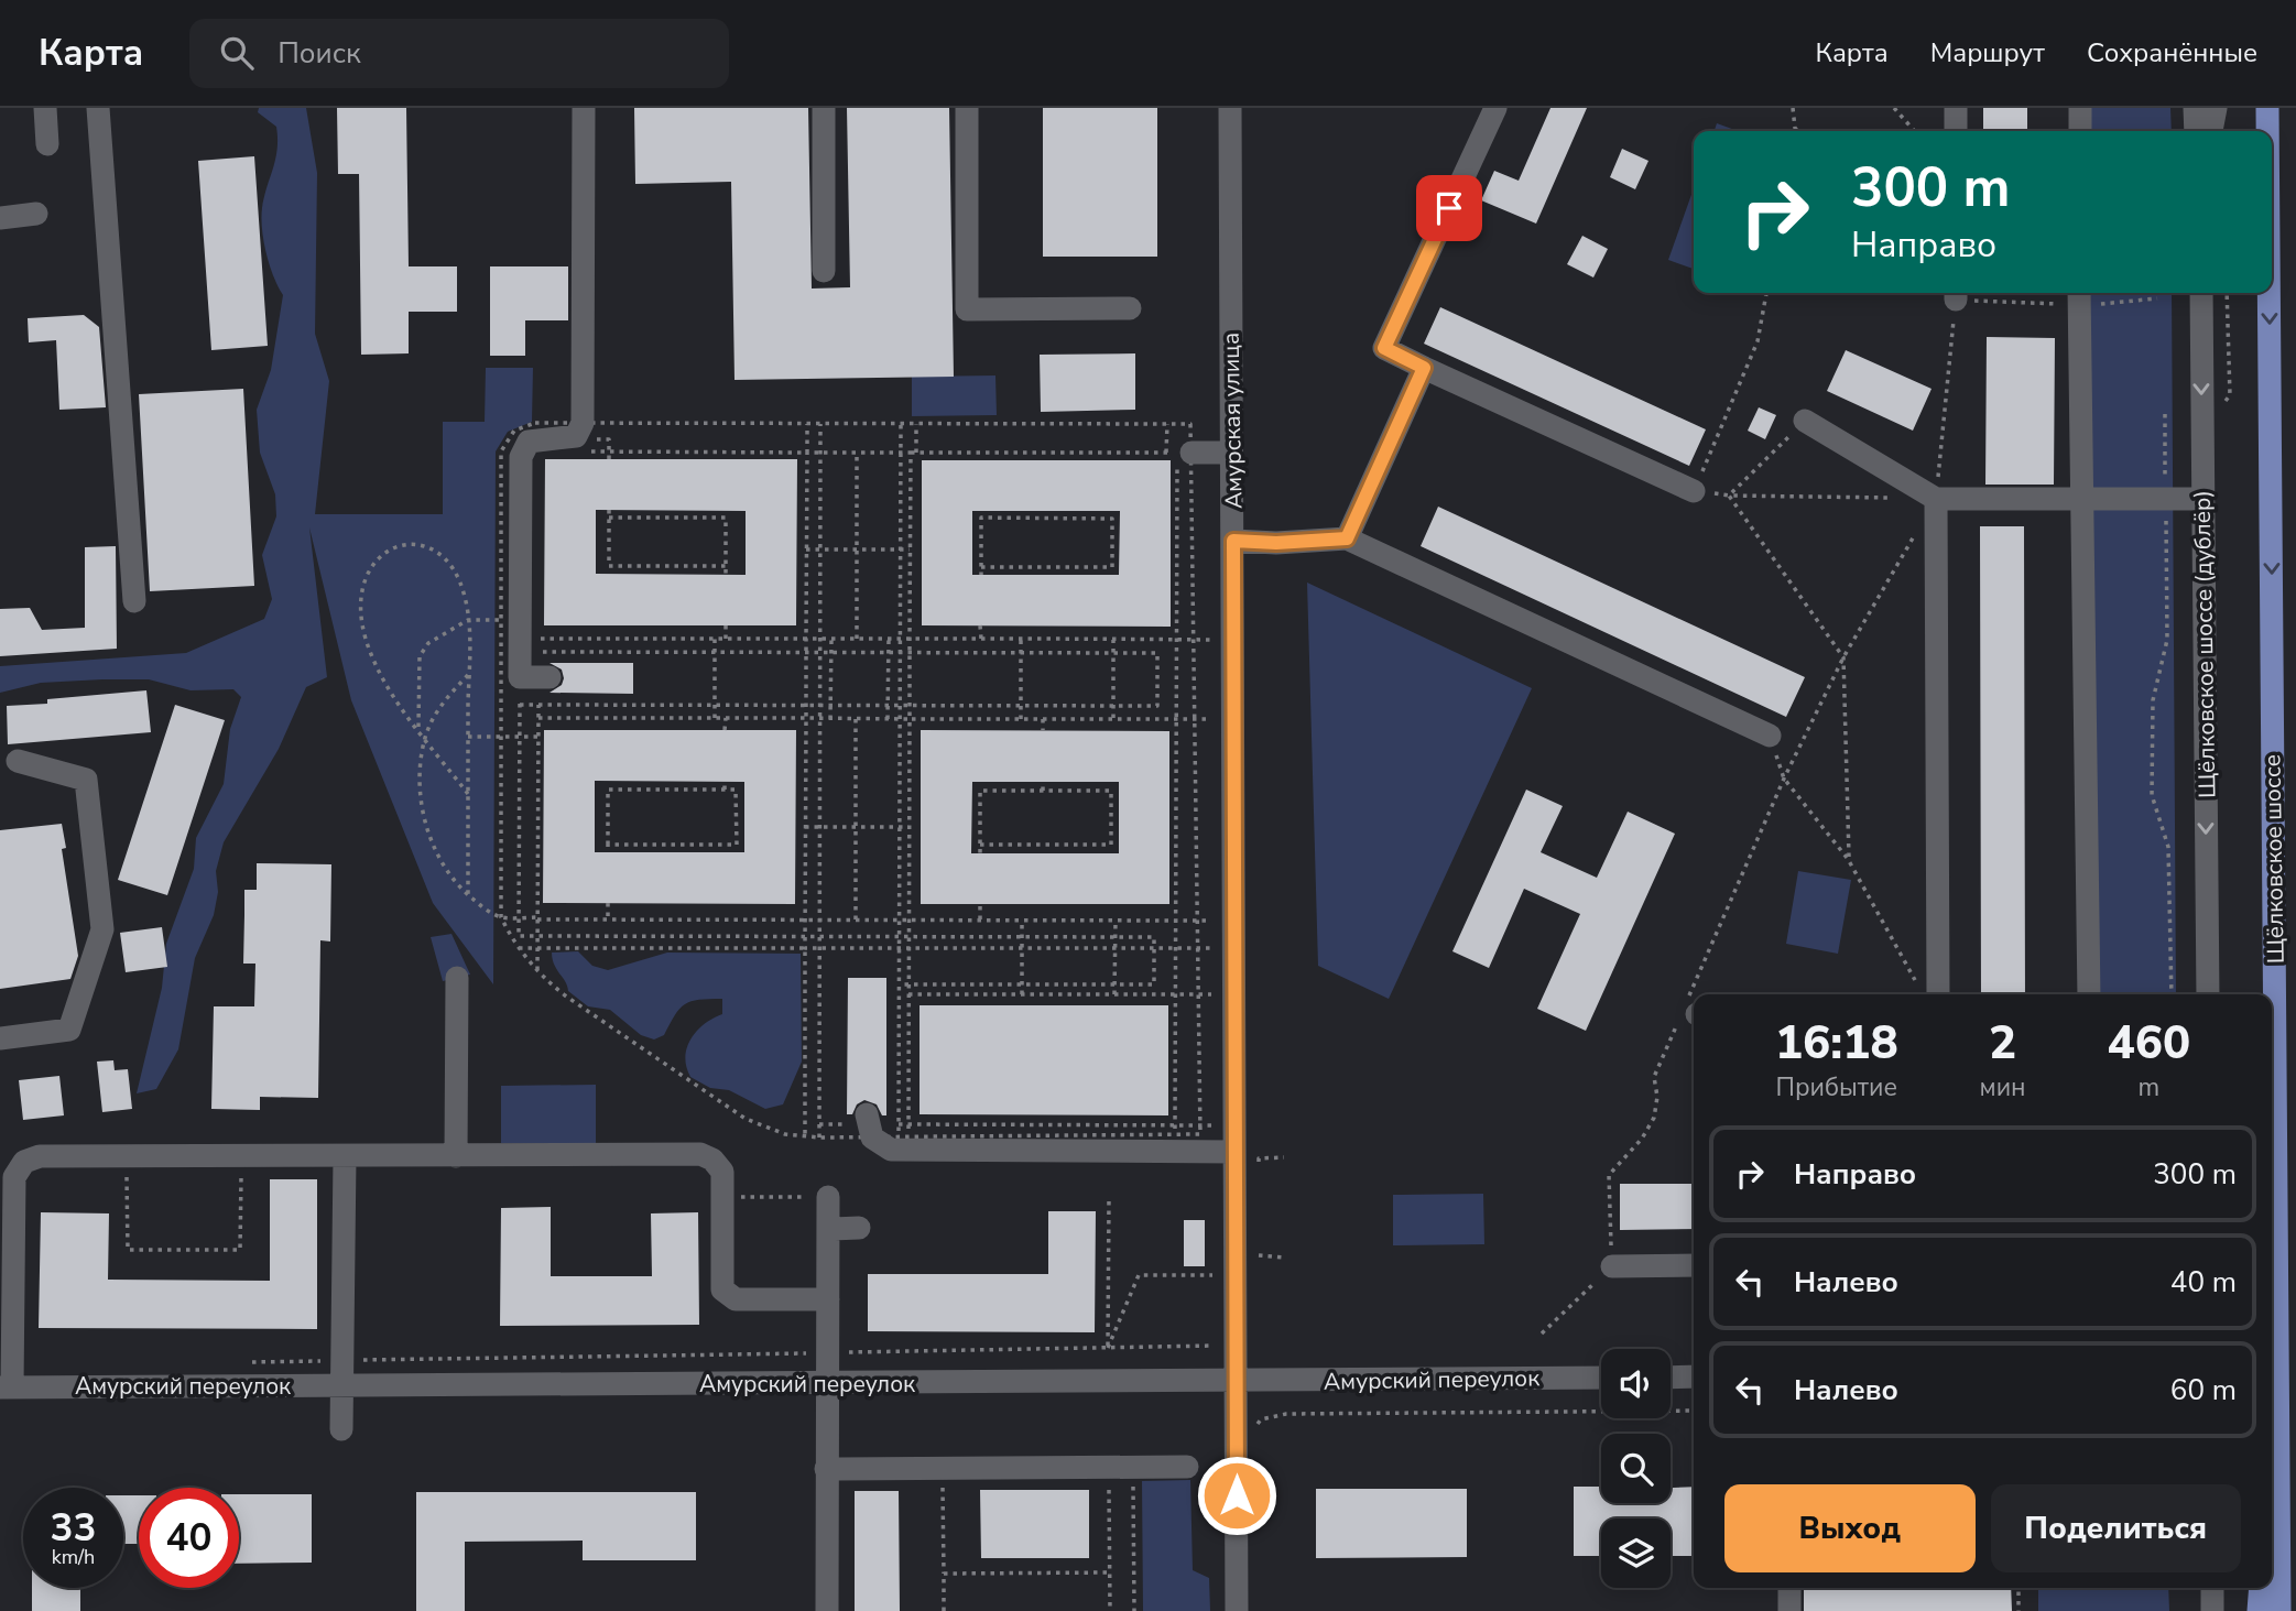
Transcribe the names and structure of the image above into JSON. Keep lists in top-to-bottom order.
{
  "streets": {
    "main road": ["Щёлковское шоссе"],
    "street": ["Амурская улица", "Щёлковское шоссе (дублёр)", "Амурский переулок"]
  },
  "crossings": [
    ["Амурская улица", "Амурский переулок"]
  ],
  "one_way": ["Щёлковское шоссе"],
  "page": {
    "header": "Карта",
    "search": "Поиск",
    "nav": ["Карта", "Маршрут", "Сохранённые"],
    "turn": ["300 m", "Направо"],
    "eta": [
      "16:18",
      "Прибытие",
      "2",
      "мин",
      "460",
      "m"
    ],
    "list": [
      {
        "name": "Направо",
        "value": "300 m"
      },
      {
        "name": "Налево",
        "value": "40 m"
      },
      {
        "name": "Налево",
        "value": "60 m"
      }
    ],
    "buttons": ["Выход", "Поделиться"],
    "speed": "33 km/h",
    "limit": "40"
  }
}
